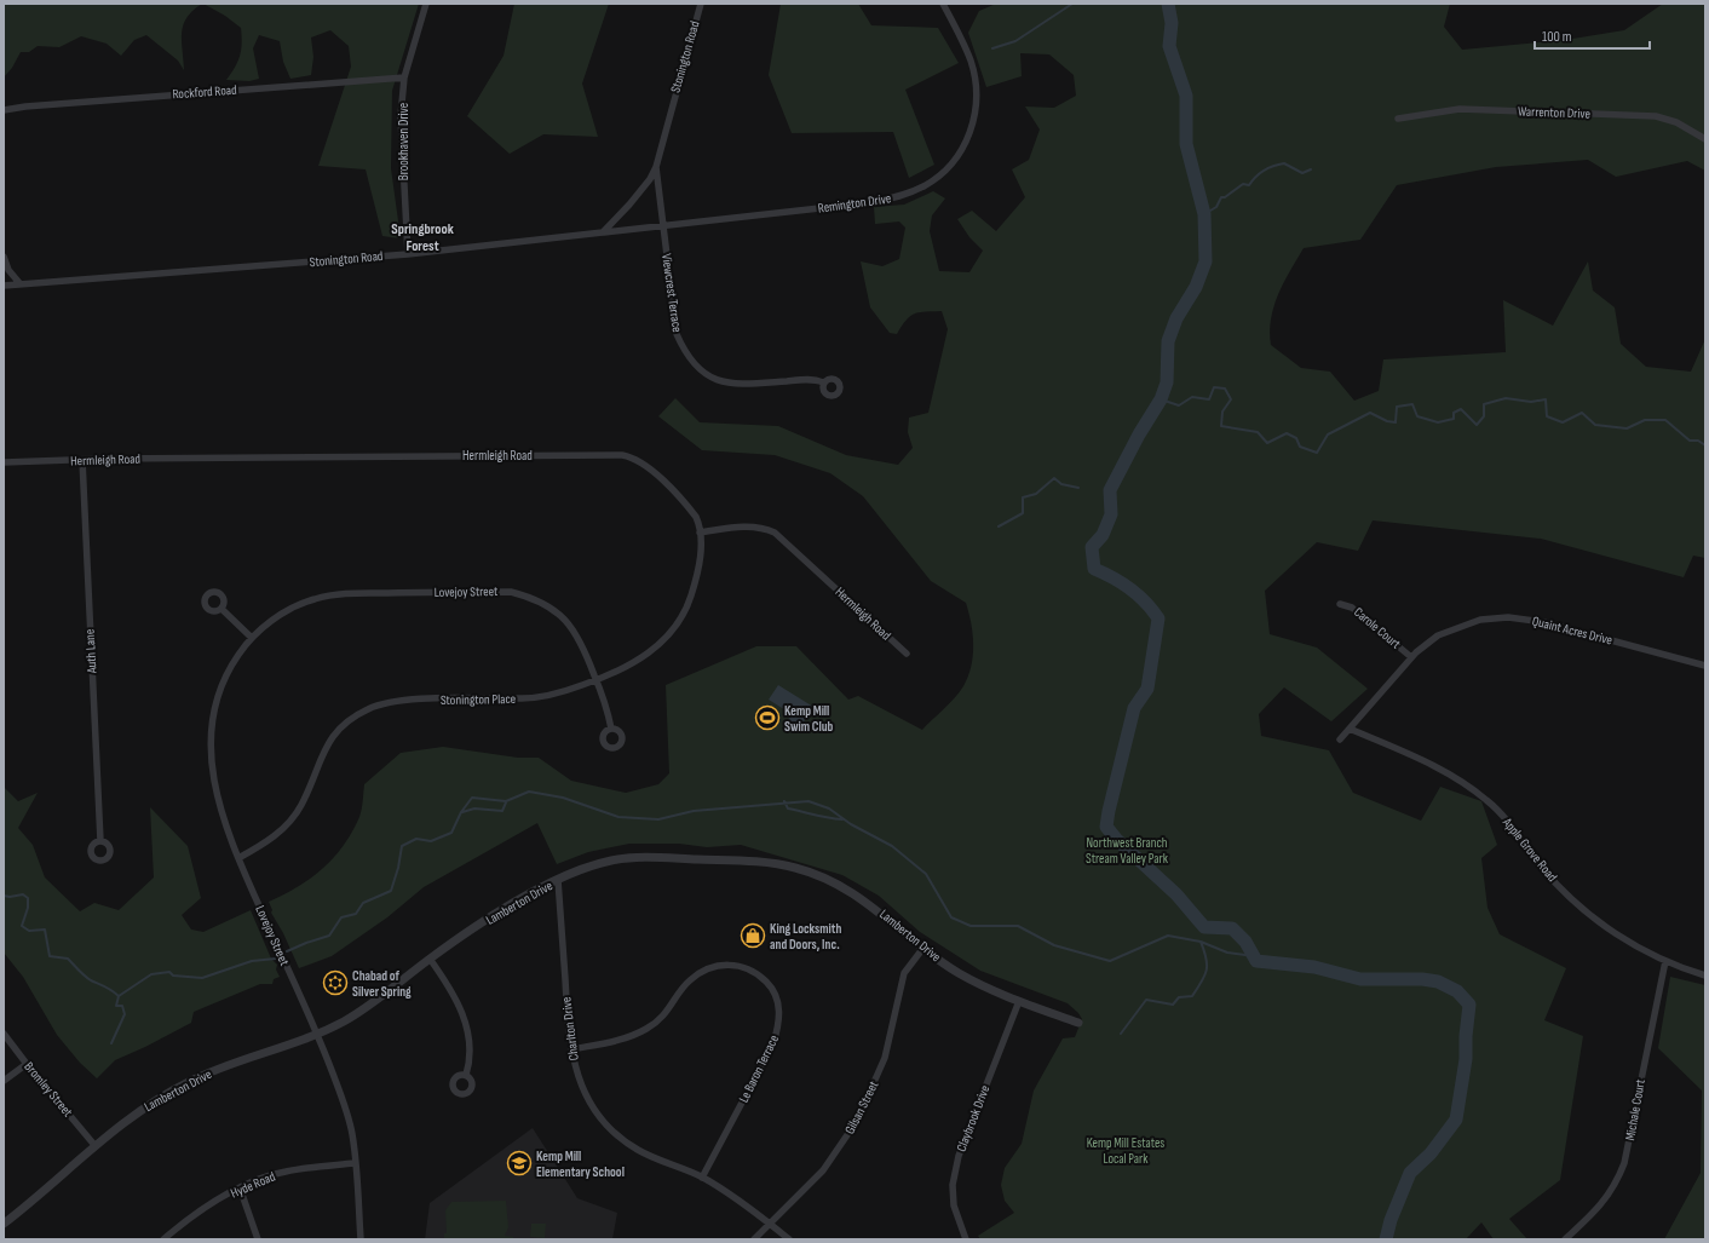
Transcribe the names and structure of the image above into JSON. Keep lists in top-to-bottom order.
{
  "streets": {
    "street": [
      "Stonington Road",
      "Rockford Road",
      "Warrenton Drive",
      "Brookhaven Drive",
      "Remington Drive",
      "Viewcrest Terrace",
      "Hermleigh Road",
      "Lovejoy Street",
      "Carole Court",
      "Quaint Acres Drive",
      "Auth Lane",
      "Stonington Place",
      "Apple Grove Road",
      "Lamberton Drive",
      "Charlton Drive",
      "Le Baron Terrace",
      "Bromley Street",
      "Gilsan Street",
      "Michale Court",
      "Claybrook Drive",
      "Hyde Road"
    ]
  },
  "crossings": [
    ["Stonington Road", "Brookhaven Drive"],
    ["Stonington Road", "Remington Drive"],
    ["Stonington Road", "Viewcrest Terrace"],
    ["Rockford Road", "Brookhaven Drive"],
    ["Remington Drive", "Viewcrest Terrace"],
    ["Hermleigh Road", "Auth Lane"],
    ["Hermleigh Road", "Stonington Place"],
    ["Lovejoy Street", "Stonington Place"],
    ["Lovejoy Street", "Lamberton Drive"],
    ["Lovejoy Street", "Hyde Road"],
    ["Carole Court", "Quaint Acres Drive"],
    ["Quaint Acres Drive", "Apple Grove Road"],
    ["Apple Grove Road", "Michale Court"],
    ["Lamberton Drive", "Charlton Drive"],
    ["Lamberton Drive", "Bromley Street"],
    ["Lamberton Drive", "Gilsan Street"],
    ["Lamberton Drive", "Claybrook Drive"],
    ["Charlton Drive", "Le Baron Terrace"],
    ["Charlton Drive", "Gilsan Street"]
  ],
  "districts": ["Springbrook Forest"],
  "parks": ["Northwest Branch Stream Valley Park", "Kemp Mill Estates Local Park"],
  "places": {
    "sports": ["Kemp Mill Swim Club"],
    "shop": ["King Locksmith and Doors, Inc."],
    "synagogue": ["Chabad of Silver Spring"],
    "school or university": ["Kemp Mill Elementary School"]
  },
  "scale_bar": "100 m"
}
